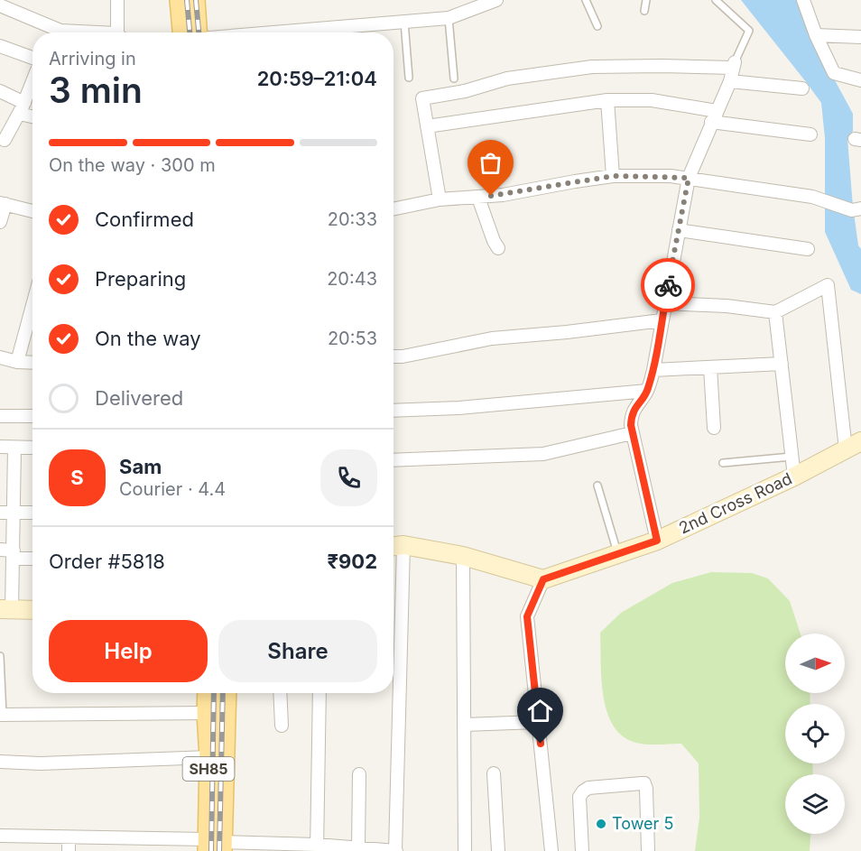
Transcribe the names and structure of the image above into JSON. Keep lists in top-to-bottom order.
{
  "streets": {
    "main road": ["SH85"],
    "street": ["2nd Cross Road"]
  },
  "places": ["Tower 5"],
  "north": "right",
  "page": {
    "heading": ["3 min", "Arriving in", "20:59–21:04"],
    "panel": [
      "Sam",
      "Courier · 4.4",
      "Order #5818",
      "₹902"
    ],
    "bar": "On the way · 300 m",
    "list": [
      ["Confirmed", "20:33"],
      ["Preparing", "20:43"],
      ["On the way", "20:53"],
      "Delivered"
    ],
    "round": "S",
    "buttons": ["Help", "Share"]
  }
}
